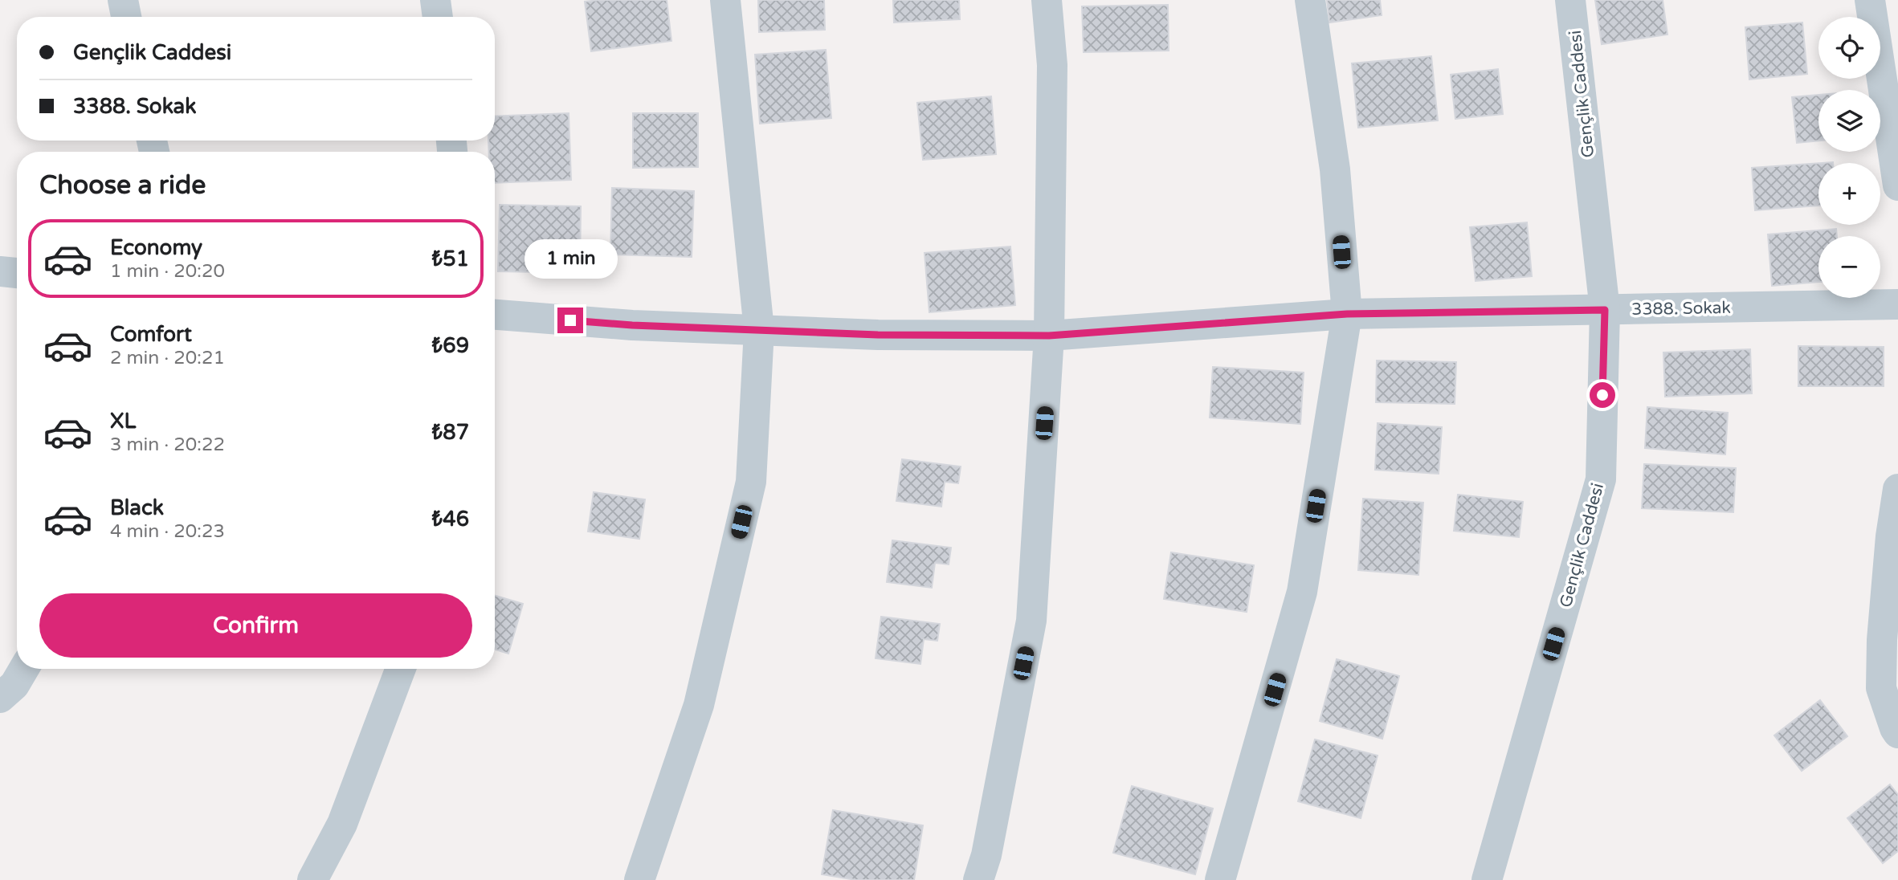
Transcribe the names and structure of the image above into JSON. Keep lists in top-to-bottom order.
{
  "streets": {
    "street": ["Gençlik Caddesi", "3388. Sokak"]
  },
  "crossings": [
    ["Gençlik Caddesi", "3388. Sokak"]
  ],
  "page": {
    "map_buttons": ["+", "−"],
    "banner": ["Gençlik Caddesi", "3388. Sokak"],
    "heading": "Choose a ride",
    "list": [
      {
        "name": "Economy",
        "note": "1 min · 20:20",
        "value": "₺51"
      },
      {
        "name": "Comfort",
        "note": "2 min · 20:21",
        "value": "₺69"
      },
      {
        "name": "XL",
        "note": "3 min · 20:22",
        "value": "₺87"
      },
      {
        "name": "Black",
        "note": "4 min · 20:23",
        "value": "₺46"
      }
    ],
    "bubble": "1 min",
    "buttons": "Confirm"
  }
}
